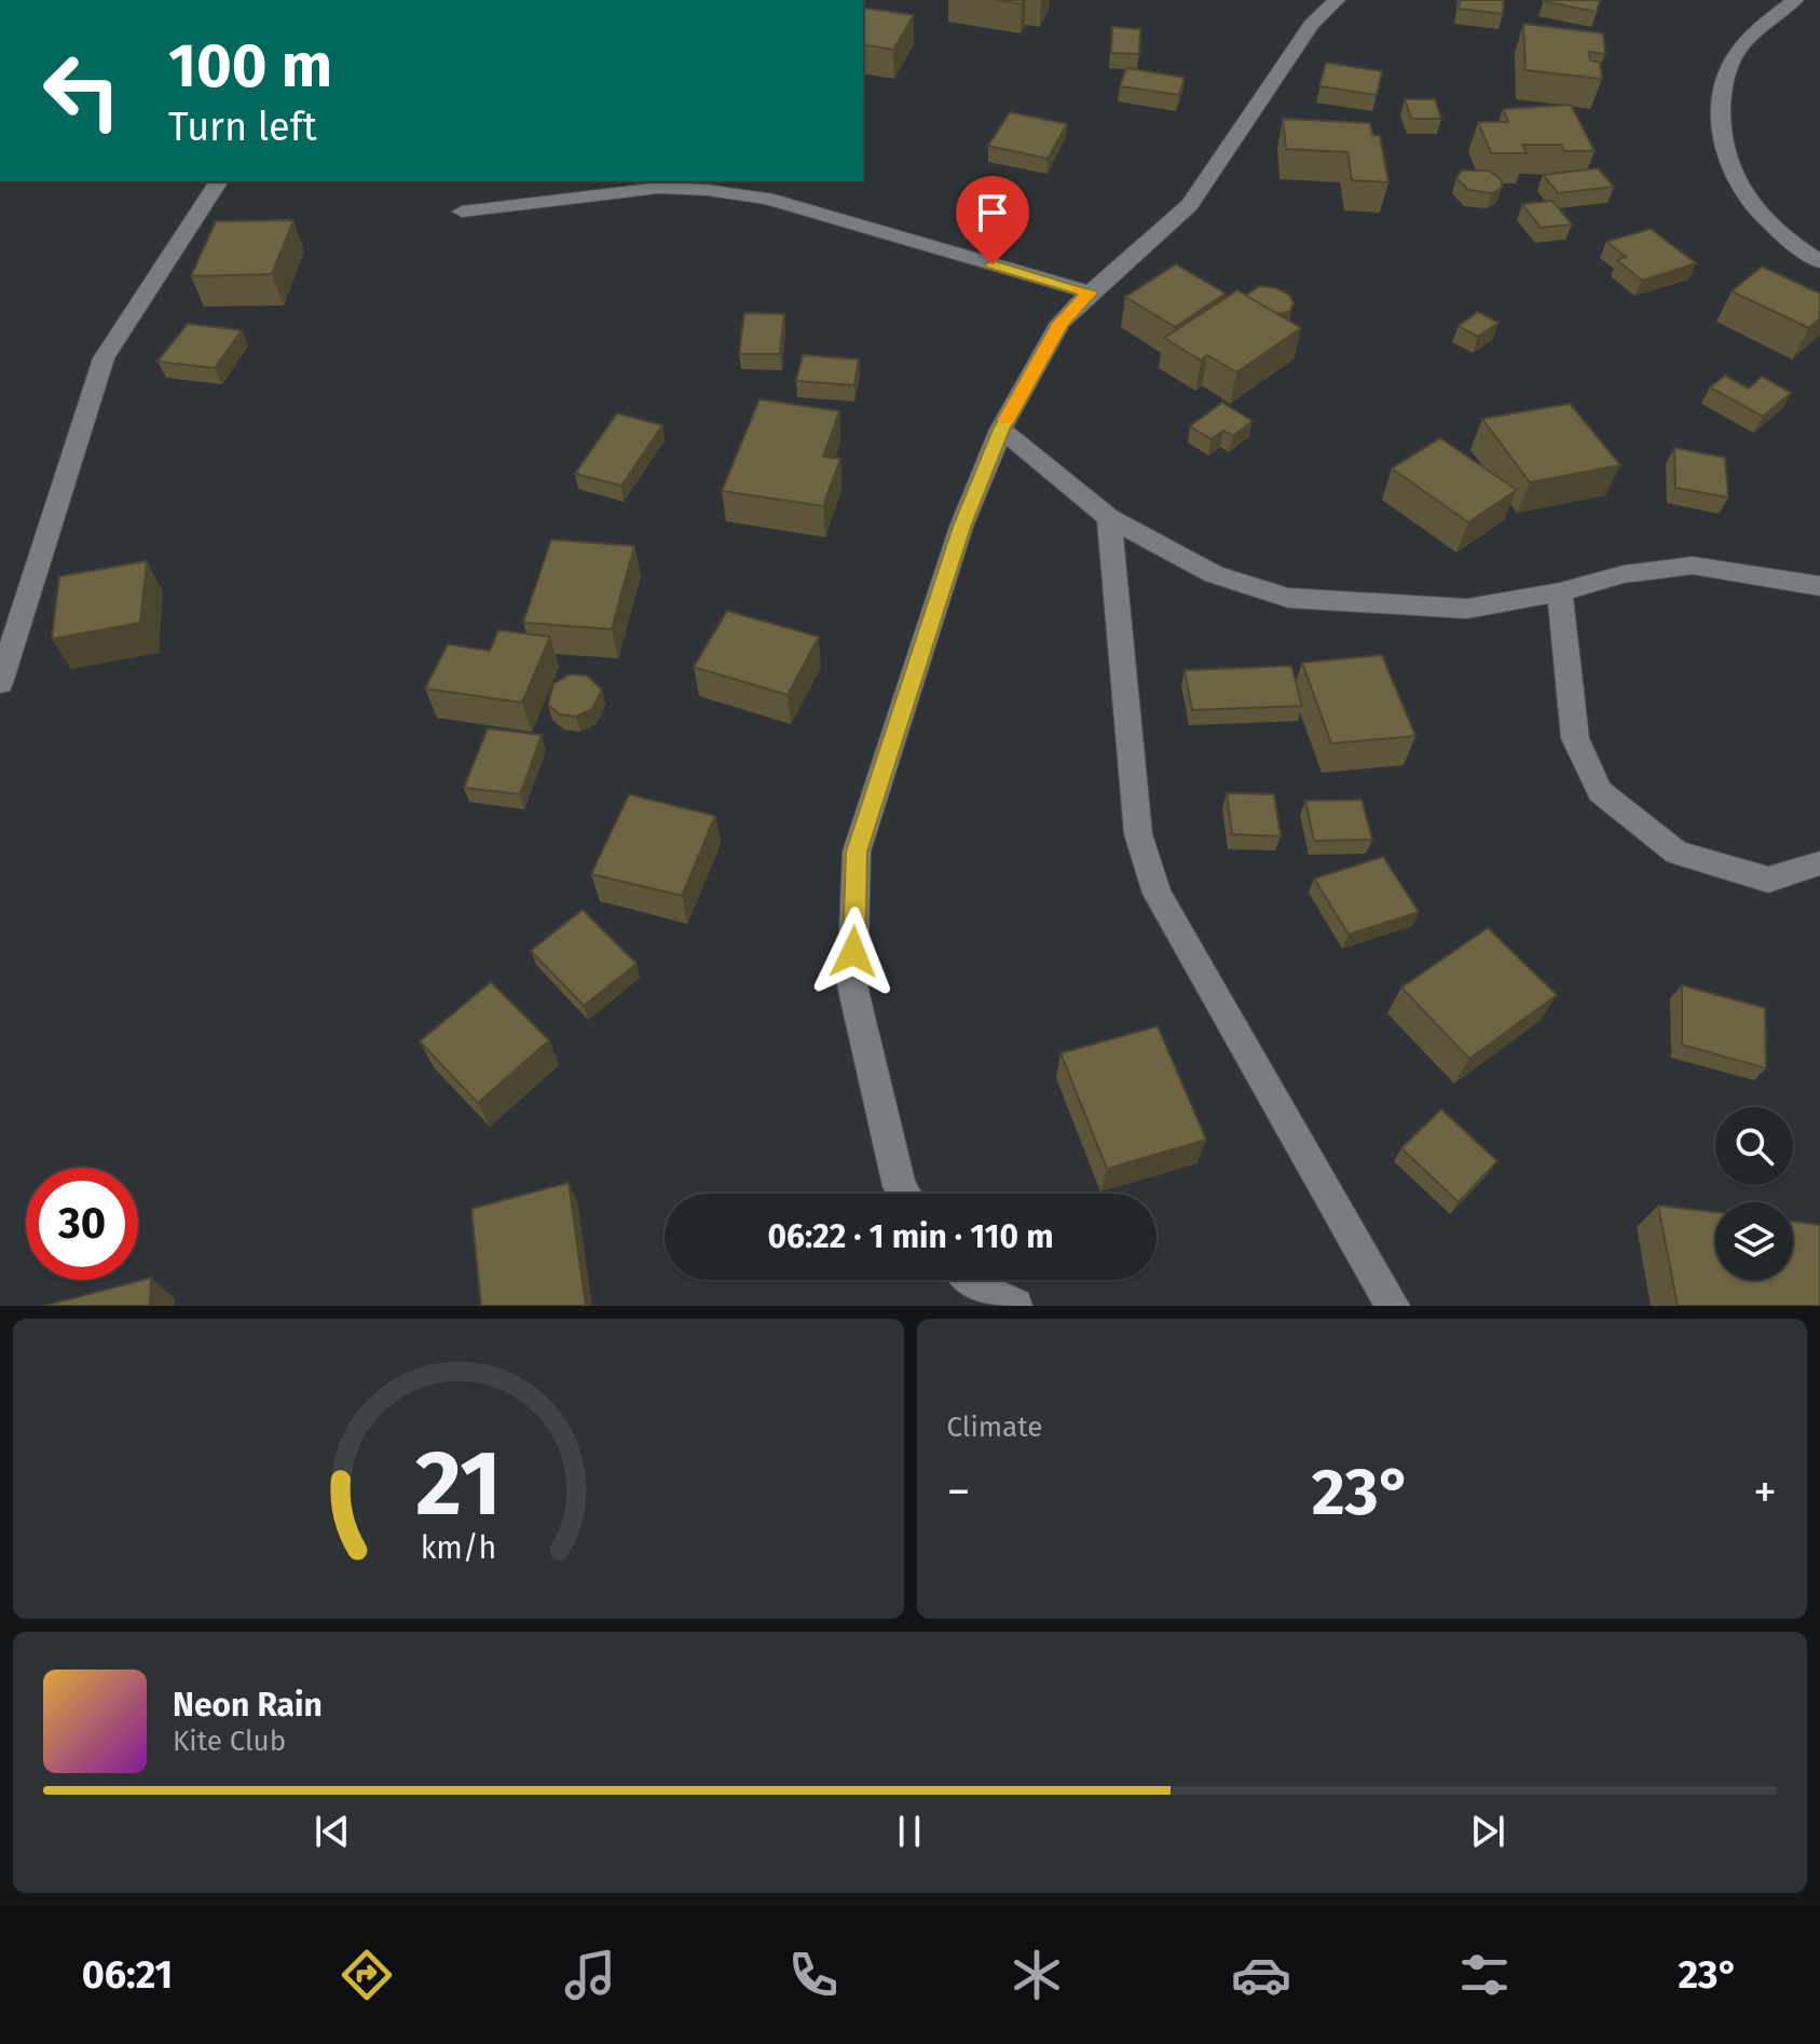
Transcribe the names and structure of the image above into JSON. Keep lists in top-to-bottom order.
{
  "page": {
    "turn": ["100 m", "Turn left"],
    "limit": "30",
    "trip": "06:22 · 1 min · 110 m",
    "tile": "Climate",
    "heat": ["−", "23°", "+"],
    "song": ["Neon Rain", "Kite Club"],
    "tabs": ["06:21", "23°"],
    "gauge": ["21", "km/h"]
  }
}
